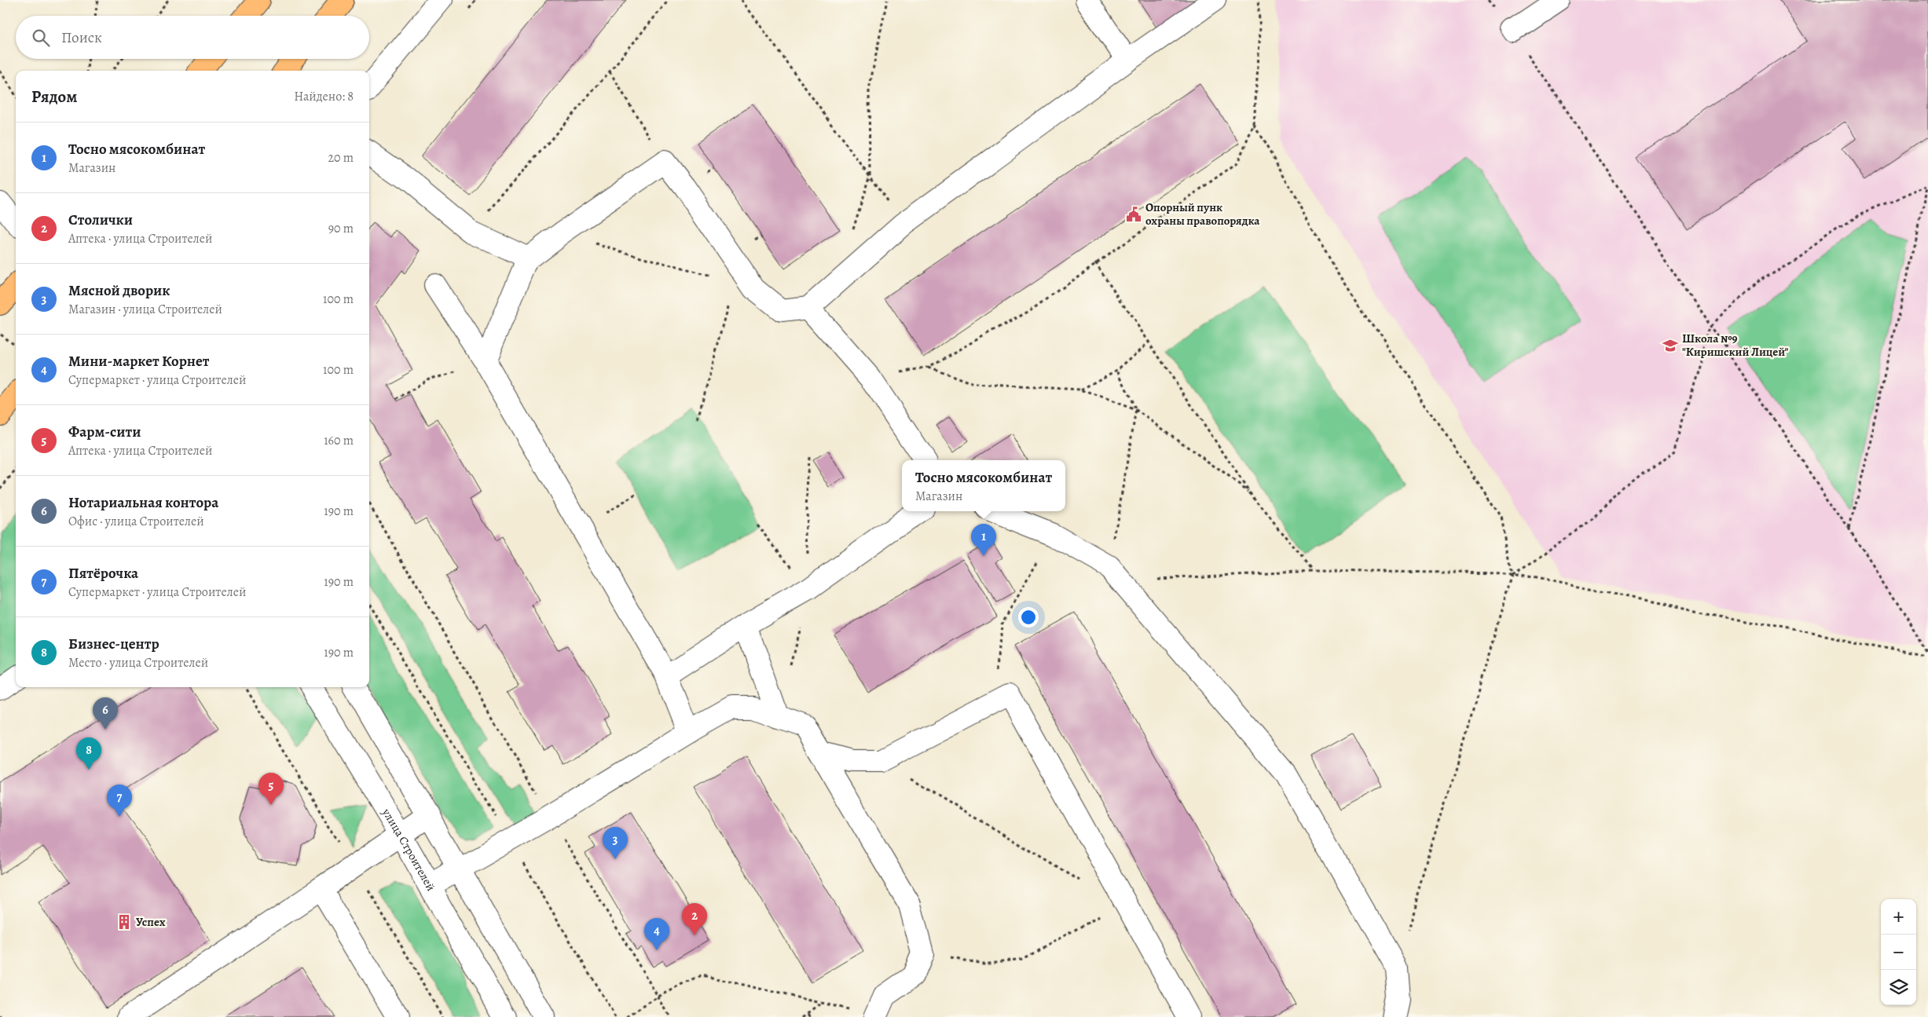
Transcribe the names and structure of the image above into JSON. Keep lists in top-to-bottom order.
{
  "streets": {
    "street": ["улица Строителей"]
  },
  "places": {
    "public building": ["Опорный пунк охраны правопорядка"],
    "school or university": ["Школа №9 \"Киришский Лицей\""],
    "building": ["Успех"]
  },
  "page": {
    "search": "Поиск",
    "heading": ["Рядом", "Найдено: 8"],
    "list": [
      {
        "mark": "1",
        "name": "Тосно мясокомбинат",
        "note": "Магазин",
        "value": "20 m"
      },
      {
        "mark": "2",
        "name": "Столички",
        "note": "Аптека · улица Строителей",
        "value": "90 m"
      },
      {
        "mark": "3",
        "name": "Мясной дворик",
        "note": "Магазин · улица Строителей",
        "value": "100 m"
      },
      {
        "mark": "4",
        "name": "Мини-маркет Корнет",
        "note": "Супермаркет · улица Строителей",
        "value": "100 m"
      },
      {
        "mark": "5",
        "name": "Фарм-сити",
        "note": "Аптека · улица Строителей",
        "value": "160 m"
      },
      {
        "mark": "6",
        "name": "Нотариальная контора",
        "note": "Офис · улица Строителей",
        "value": "190 m"
      },
      {
        "mark": "7",
        "name": "Пятёрочка",
        "note": "Супермаркет · улица Строителей",
        "value": "190 m"
      },
      {
        "mark": "8",
        "name": "Бизнес-центр",
        "note": "Место · улица Строителей",
        "value": "190 m"
      }
    ],
    "popup": ["Тосно мясокомбинат", "Магазин"],
    "pins": [
      "1",
      "6",
      "8",
      "5",
      "7",
      "3",
      "2",
      "4"
    ],
    "map_buttons": ["+", "−"]
  }
}
